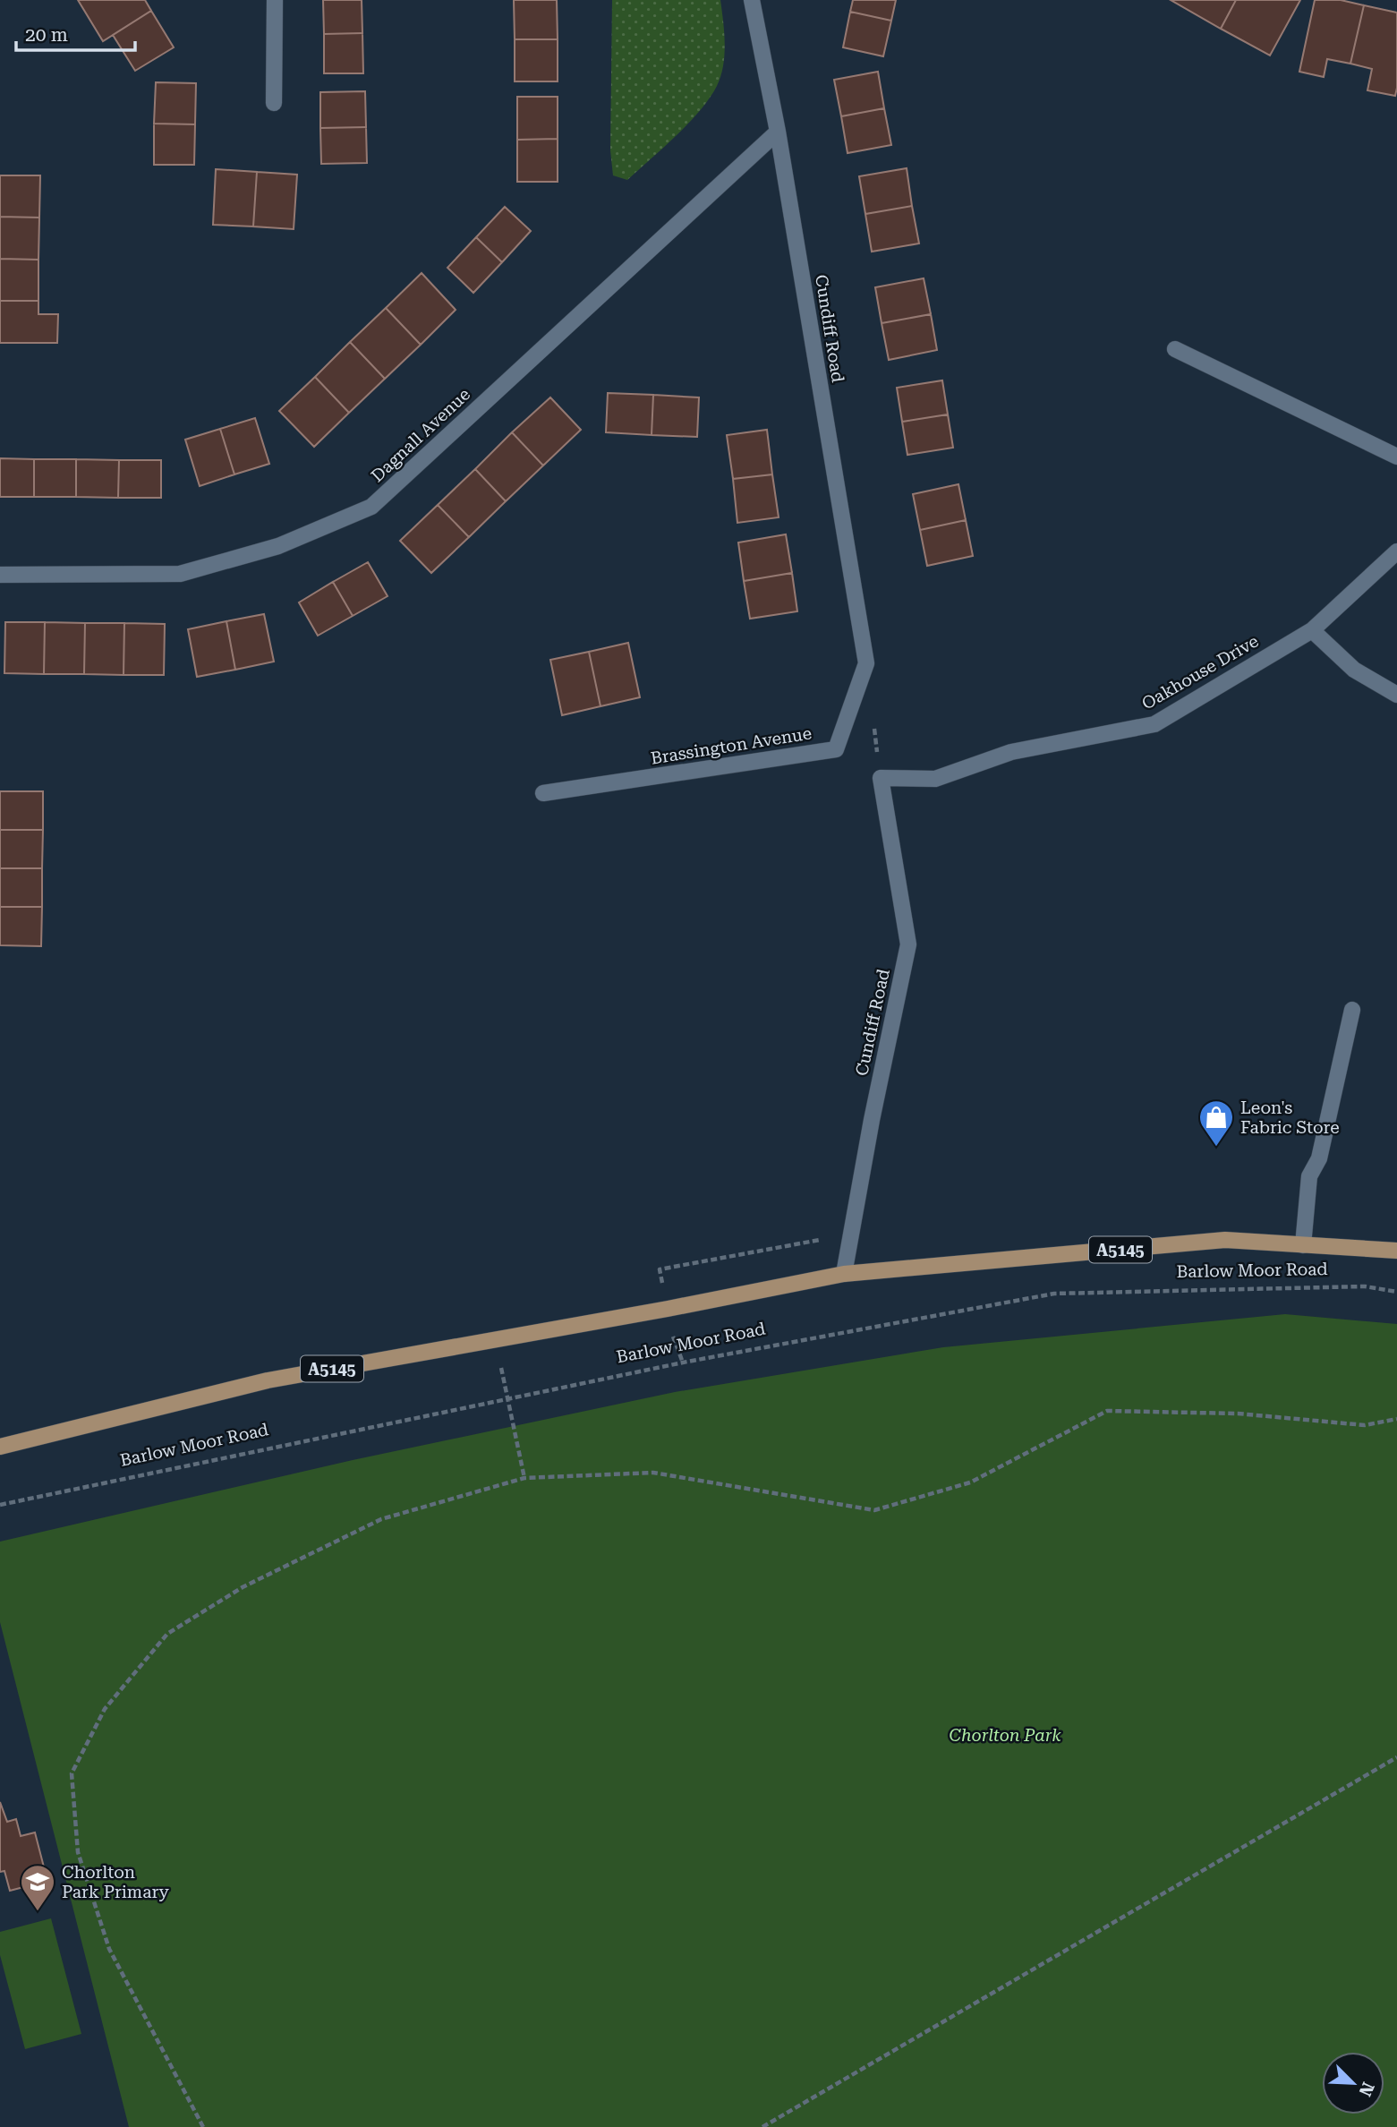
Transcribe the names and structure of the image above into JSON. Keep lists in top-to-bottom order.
{
  "streets": {
    "main road": ["A5145", "Barlow Moor Road"],
    "street": [
      "Cundiff Road",
      "Dagnall Avenue",
      "Oakhouse Drive",
      "Brassington Avenue"
    ]
  },
  "crossings": [
    ["Cundiff Road", "Dagnall Avenue"],
    ["Cundiff Road", "Oakhouse Drive"],
    ["Cundiff Road", "Brassington Avenue"],
    ["Cundiff Road", "Barlow Moor Road"]
  ],
  "parks": ["Chorlton Park"],
  "places": {
    "shop": ["Leon's Fabric Store"],
    "school or university": ["Chorlton Park Primary"]
  },
  "scale_bar": "20 m",
  "north": "bottom right"
}
